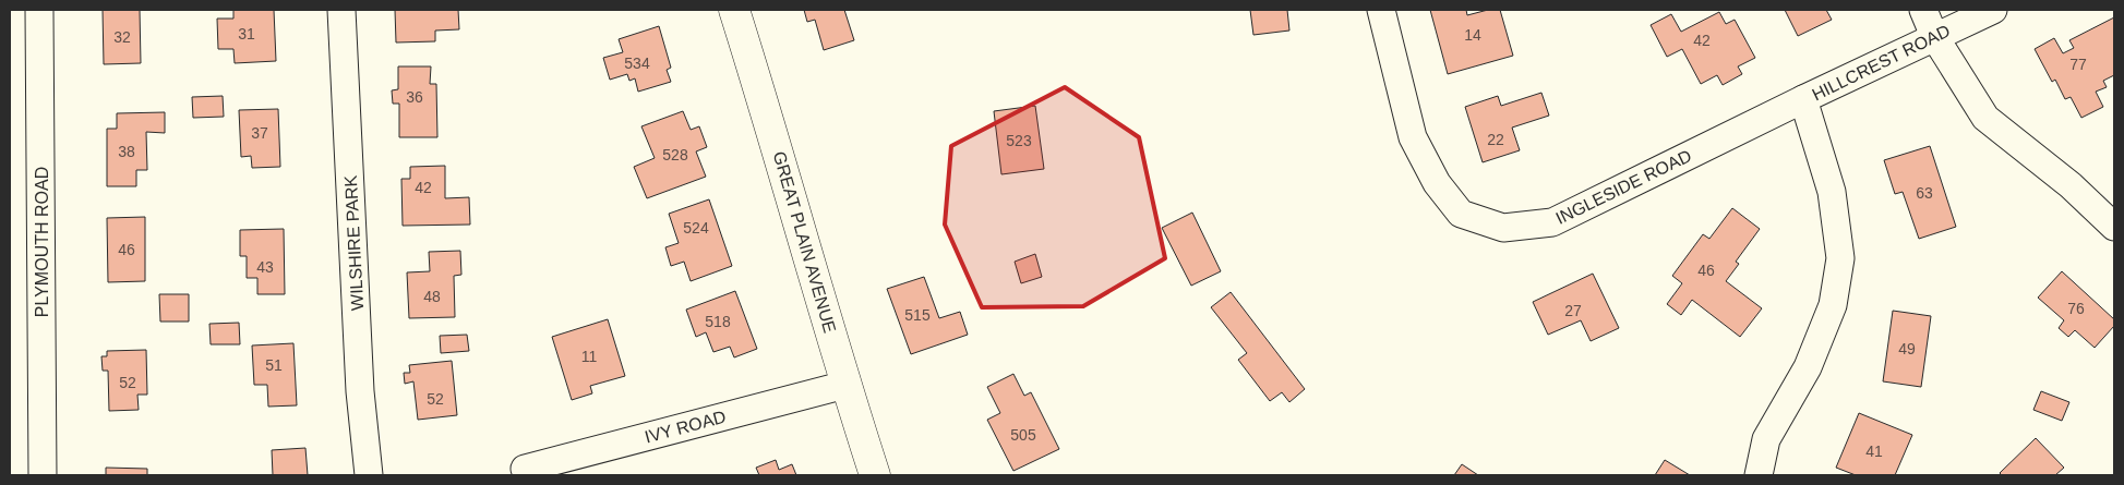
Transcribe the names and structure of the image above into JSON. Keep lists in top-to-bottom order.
{
  "streets": {
    "main road": ["GREAT PLAIN AVENUE"],
    "street": [
      "HILLCREST ROAD",
      "INGLESIDE ROAD",
      "PLYMOUTH ROAD",
      "WILSHIRE PARK",
      "IVY ROAD"
    ]
  },
  "crossings": [
    ["HILLCREST ROAD", "INGLESIDE ROAD"],
    ["GREAT PLAIN AVENUE", "IVY ROAD"]
  ],
  "house_numbers": [
    "31",
    "14",
    "32",
    "42",
    "534",
    "77",
    "36",
    "37",
    "22",
    "523",
    "38",
    "528",
    "42",
    "63",
    "524",
    "46",
    "43",
    "46",
    "48",
    "76",
    "27",
    "515",
    "518",
    "49",
    "11",
    "51",
    "52",
    "52",
    "505",
    "41"
  ]
}
